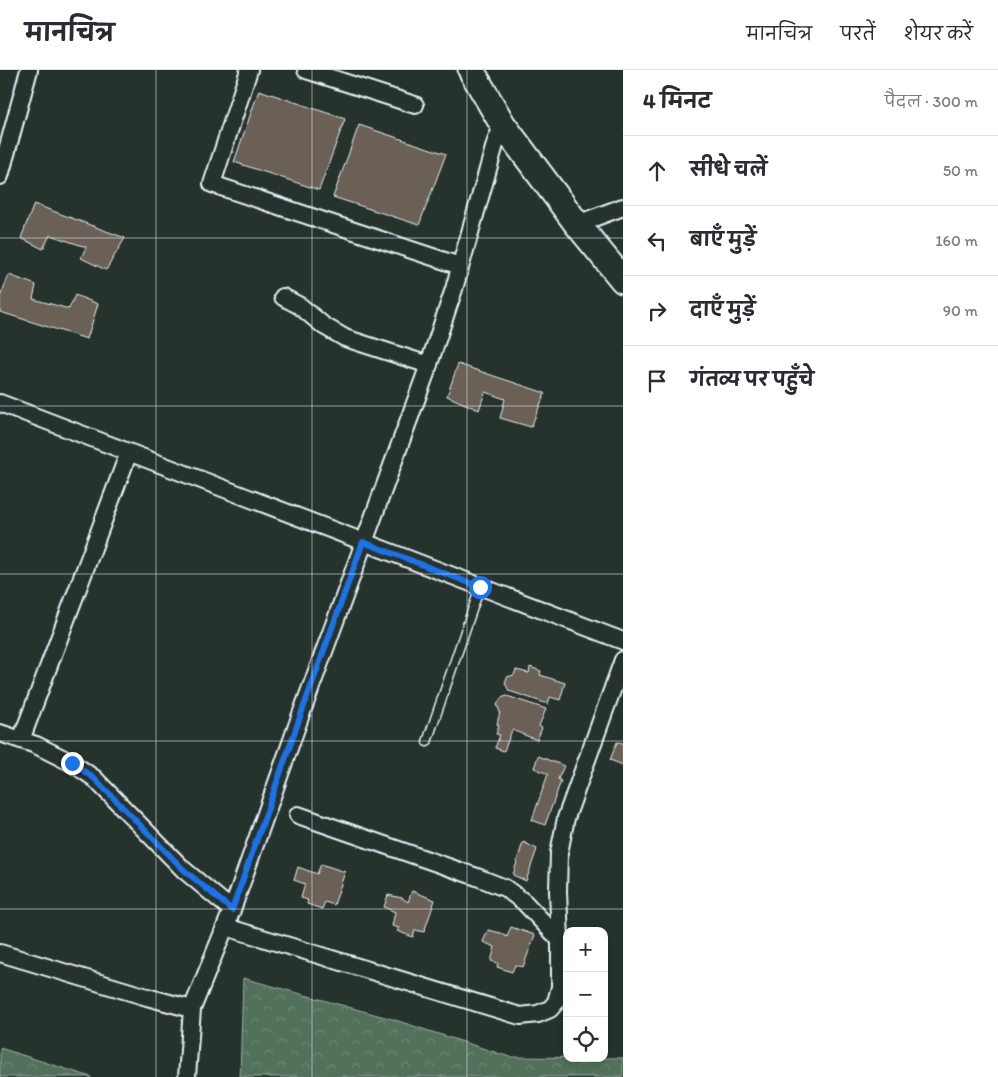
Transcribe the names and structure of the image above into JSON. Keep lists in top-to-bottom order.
{
  "page": {
    "header": "मानचित्र",
    "nav": ["मानचित्र", "परतें", "शेयर करें"],
    "heading": ["4 मिनट", "पैदल · 300 m"],
    "list": [
      ["सीधे चलें", "50 m"],
      ["बाएँ मुड़ें", "160 m"],
      ["दाएँ मुड़ें", "90 m"],
      "गंतव्य पर पहुँचे"
    ],
    "map_buttons": ["+", "−"]
  }
}
